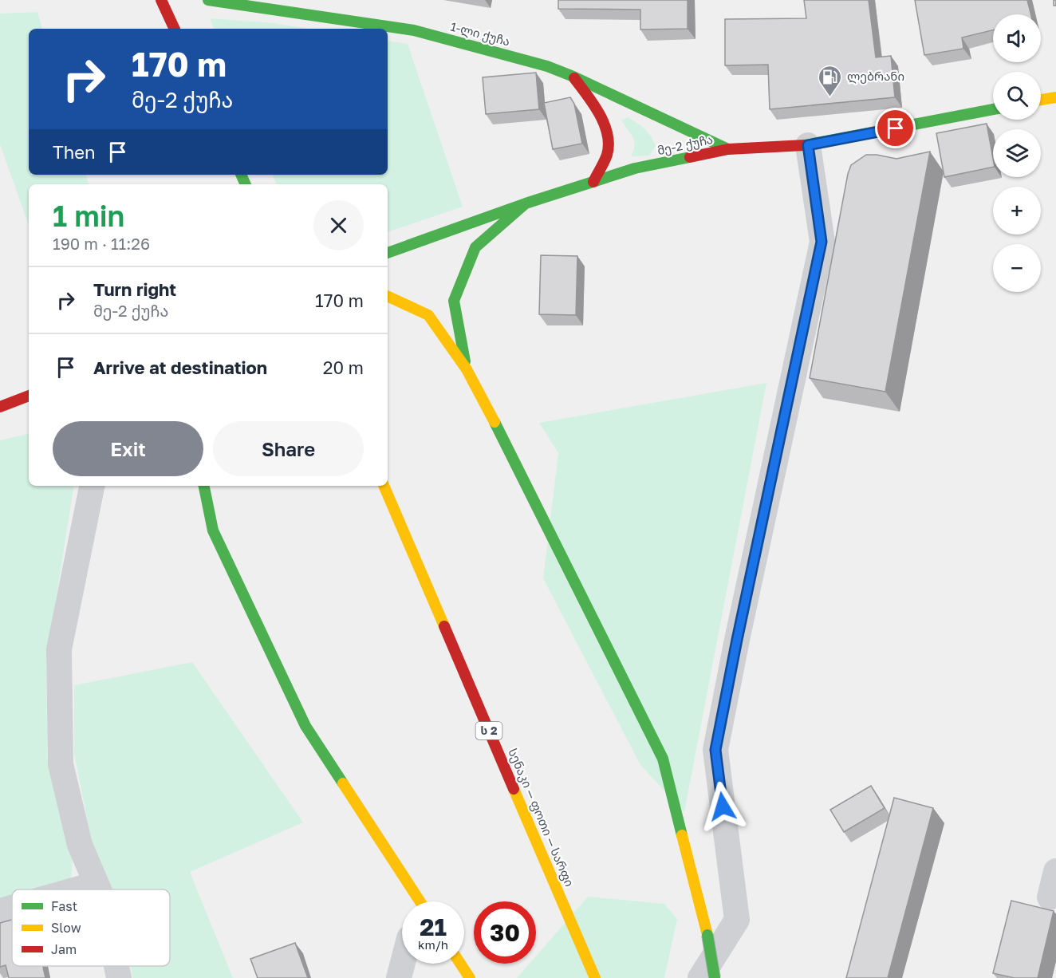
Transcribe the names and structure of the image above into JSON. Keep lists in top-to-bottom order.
{
  "streets": {
    "main road": [
      "1-ლი ქუჩა",
      "მე-2 ქუჩა",
      "ს 2",
      "სენაკი — ფოთი — სარფი"
    ]
  },
  "crossings": [
    ["1-ლი ქუჩა", "მე-2 ქუჩა"]
  ],
  "places": {
    "fuel station": ["ლებრანი"]
  },
  "legend": ["Fast", "Slow", "Jam"],
  "page": {
    "map_buttons": ["+", "−"],
    "turn": ["170 m", "მე-2 ქუჩა"],
    "then": "Then",
    "heading": ["1 min", "190 m · 11:26"],
    "list": [
      {
        "name": "Turn right",
        "note": "მე-2 ქუჩა",
        "value": "170 m"
      },
      {
        "name": "Arrive at destination",
        "value": "20 m"
      }
    ],
    "buttons": ["Exit", "Share"],
    "speed": "21 km/h",
    "limit": "30"
  }
}
